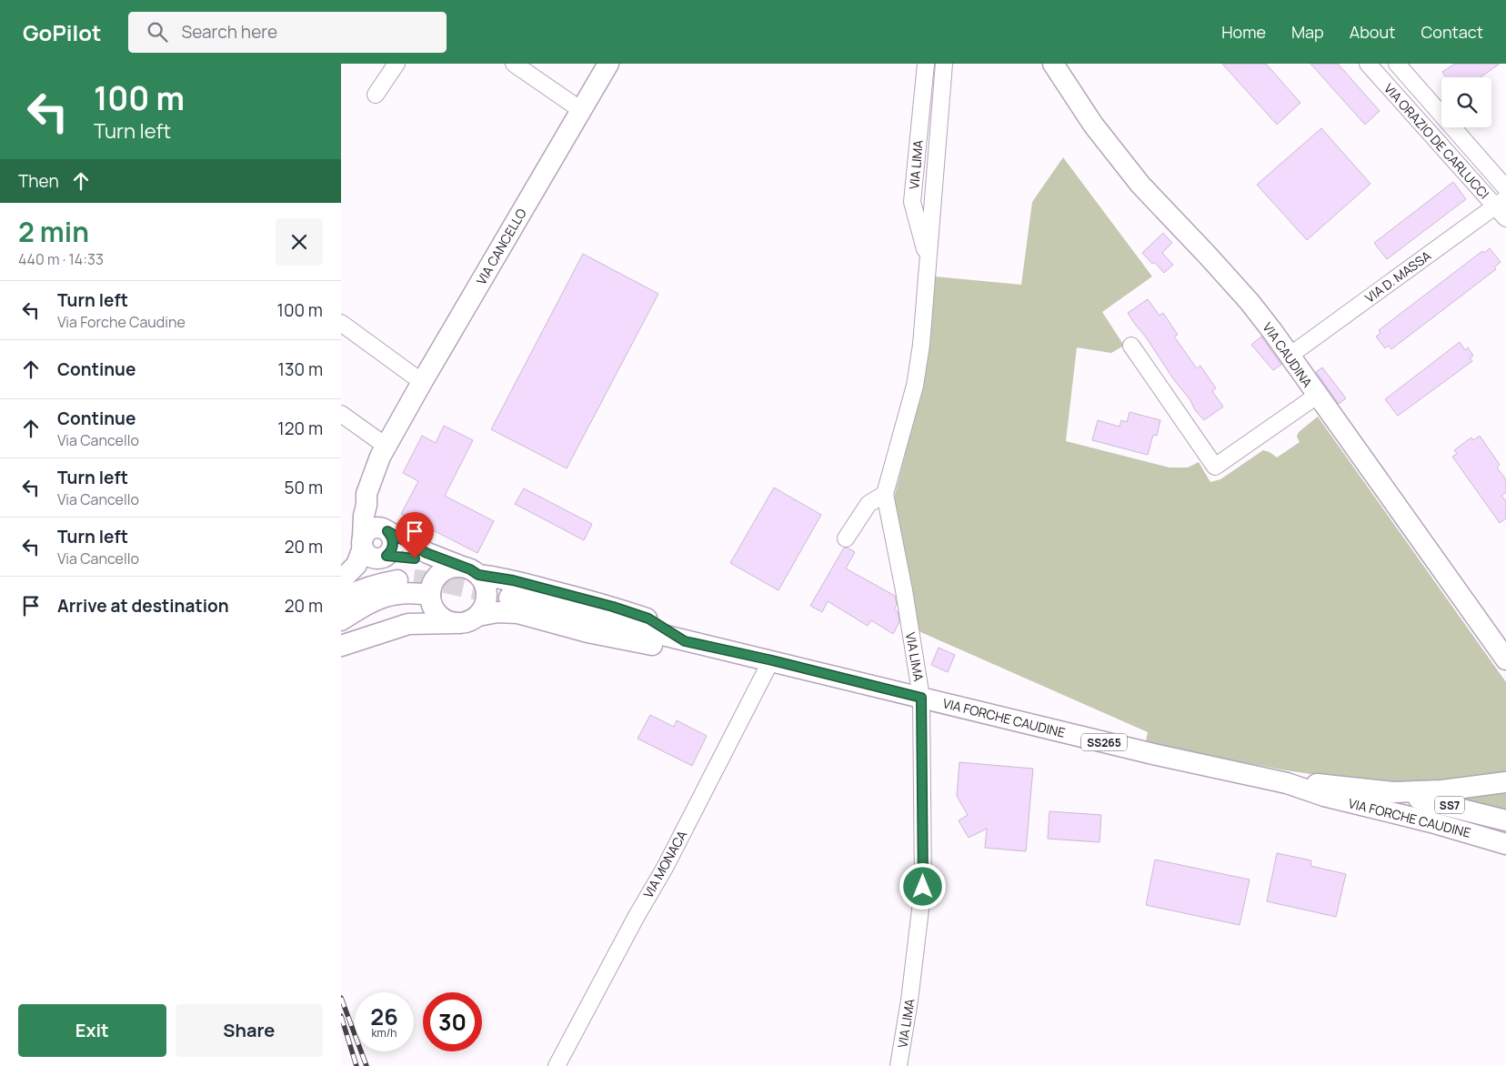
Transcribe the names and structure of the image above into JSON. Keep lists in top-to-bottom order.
{
  "streets": {
    "main road": [
      "VIA CANCELLO",
      "VIA CAUDINA",
      "VIA FORCHE CAUDINE",
      "SS265",
      "SS7"
    ],
    "street": [
      "VIA ORAZIO DE CARLUCCI",
      "VIA LIMA",
      "VIA D. MASSA",
      "VIA MONACA"
    ]
  },
  "crossings": [
    ["VIA ORAZIO DE CARLUCCI", "VIA D. MASSA"],
    ["VIA LIMA", "VIA FORCHE CAUDINE"],
    ["VIA D. MASSA", "VIA CAUDINA"],
    ["VIA FORCHE CAUDINE", "SS7"],
    ["VIA FORCHE CAUDINE", "VIA MONACA"]
  ],
  "page": {
    "header": "GoPilot",
    "search": "Search here",
    "nav": [
      "Home",
      "Map",
      "About",
      "Contact"
    ],
    "turn": ["100 m", "Turn left"],
    "then": "Then",
    "heading": ["2 min", "440 m · 14:33"],
    "list": [
      {
        "name": "Turn left",
        "note": "Via Forche Caudine",
        "value": "100 m"
      },
      {
        "name": "Continue",
        "value": "130 m"
      },
      {
        "name": "Continue",
        "note": "Via Cancello",
        "value": "120 m"
      },
      {
        "name": "Turn left",
        "note": "Via Cancello",
        "value": "50 m"
      },
      {
        "name": "Turn left",
        "note": "Via Cancello",
        "value": "20 m"
      },
      {
        "name": "Arrive at destination",
        "value": "20 m"
      }
    ],
    "speed": "26 km/h",
    "limit": "30",
    "buttons": ["Exit", "Share"]
  }
}
